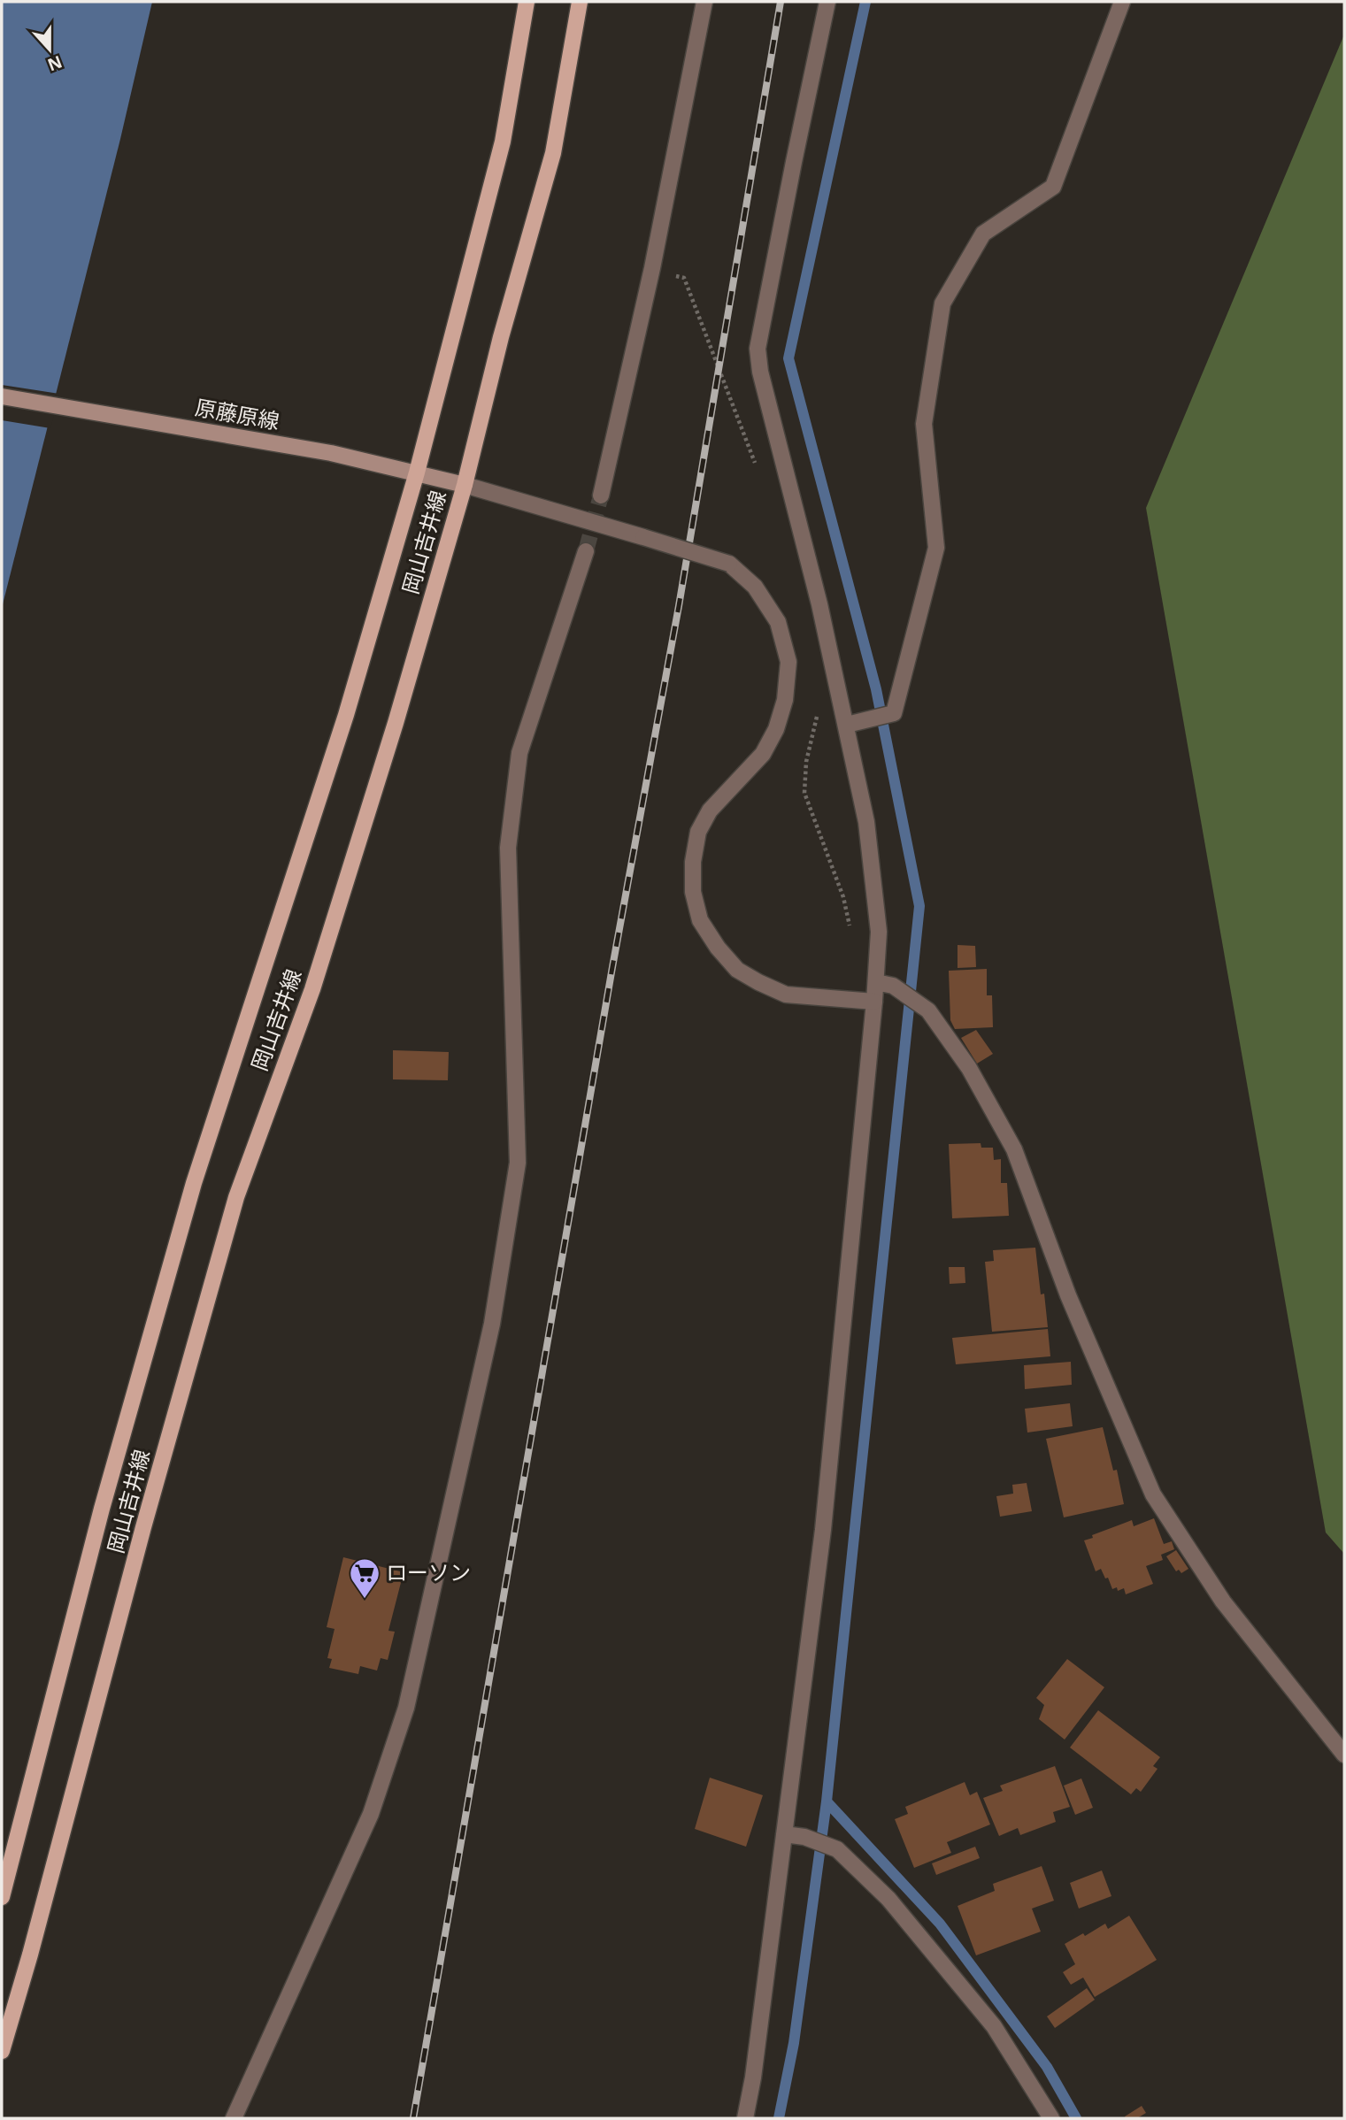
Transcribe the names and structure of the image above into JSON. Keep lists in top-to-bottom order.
{
  "streets": {
    "main road": ["原藤原線", "岡山吉井線"]
  },
  "crossings": [
    ["原藤原線", "岡山吉井線"]
  ],
  "places": {
    "supermarket": ["ローソン"]
  },
  "north": "bottom"
}
